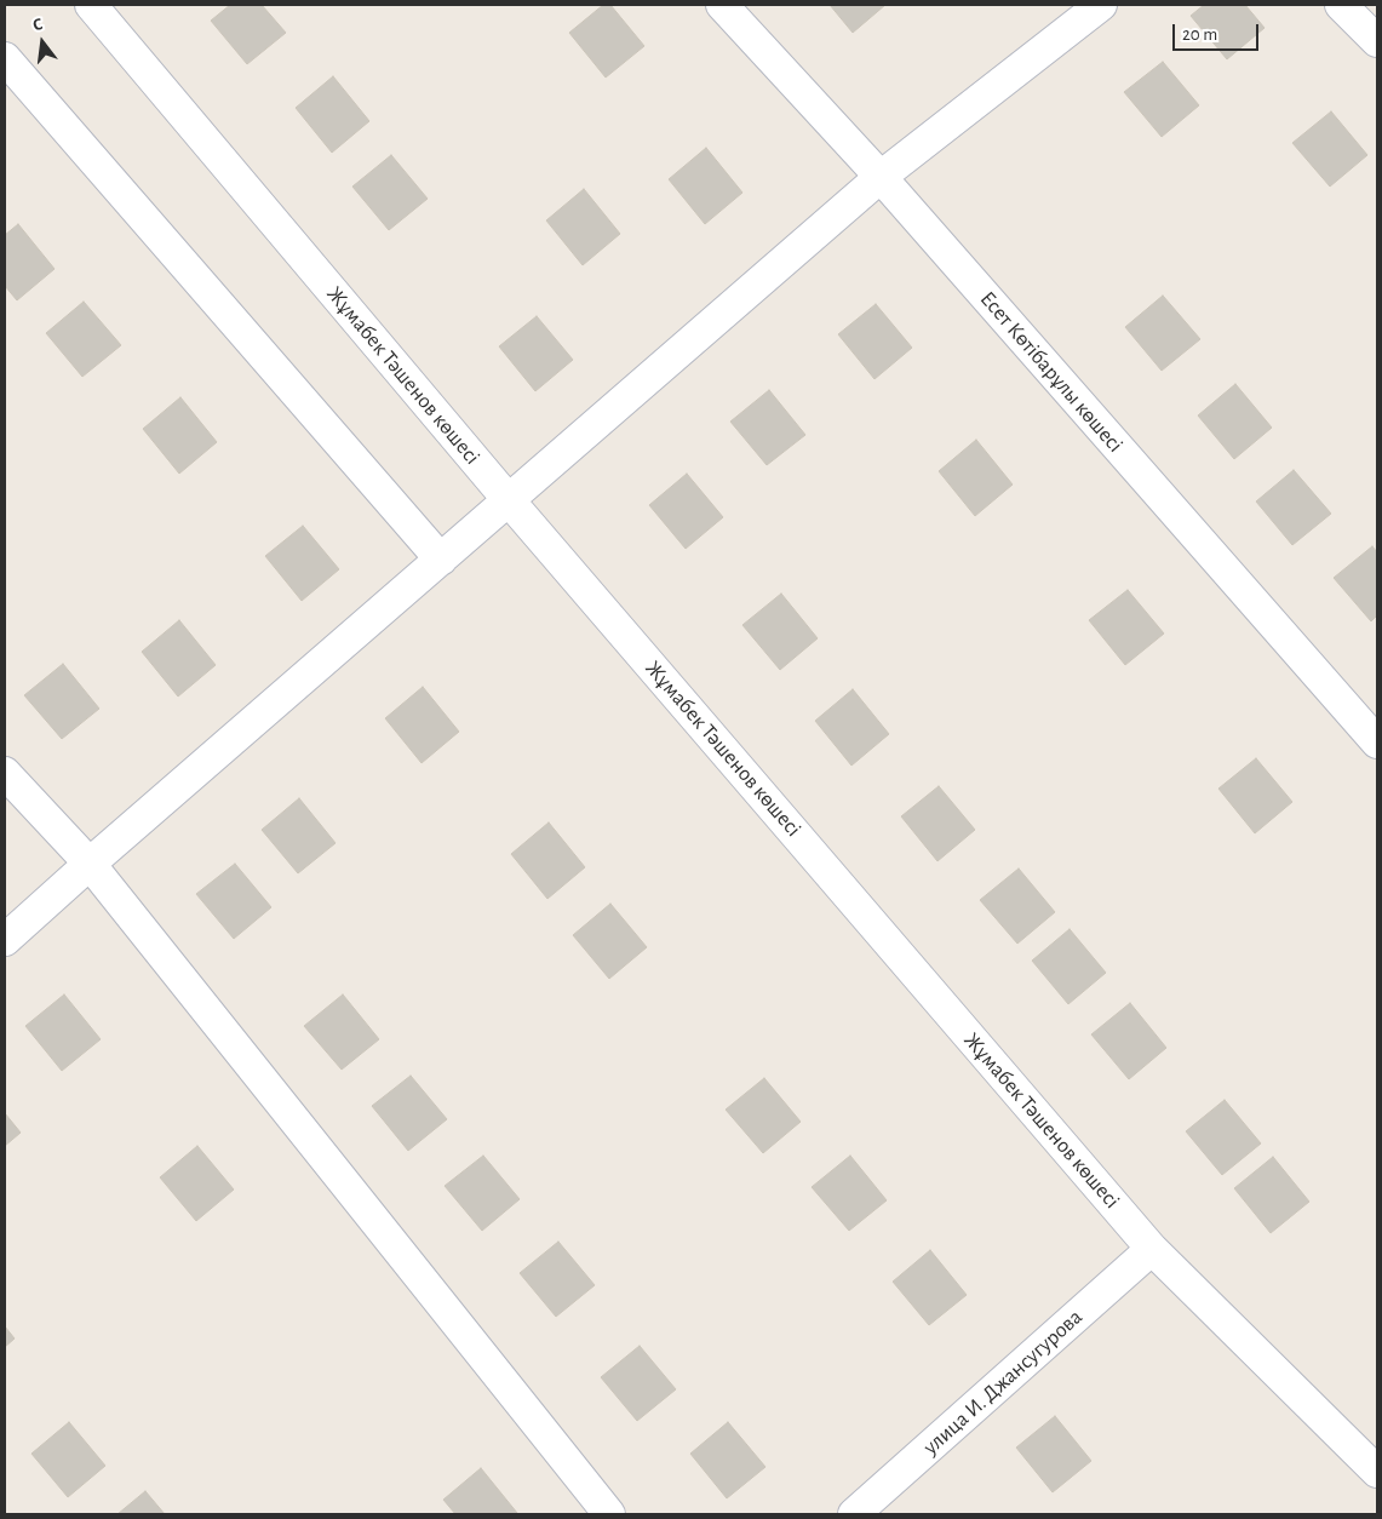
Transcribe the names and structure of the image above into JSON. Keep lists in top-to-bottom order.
{
  "streets": {
    "street": ["Есет Көтібарұлы көшесі", "Жұмабек Тәшенов көшесі", "улица И. Джансугурова"]
  },
  "crossings": [
    ["Жұмабек Тәшенов көшесі", "улица И. Джансугурова"]
  ],
  "scale_bar": "20 m",
  "north": "top"
}
